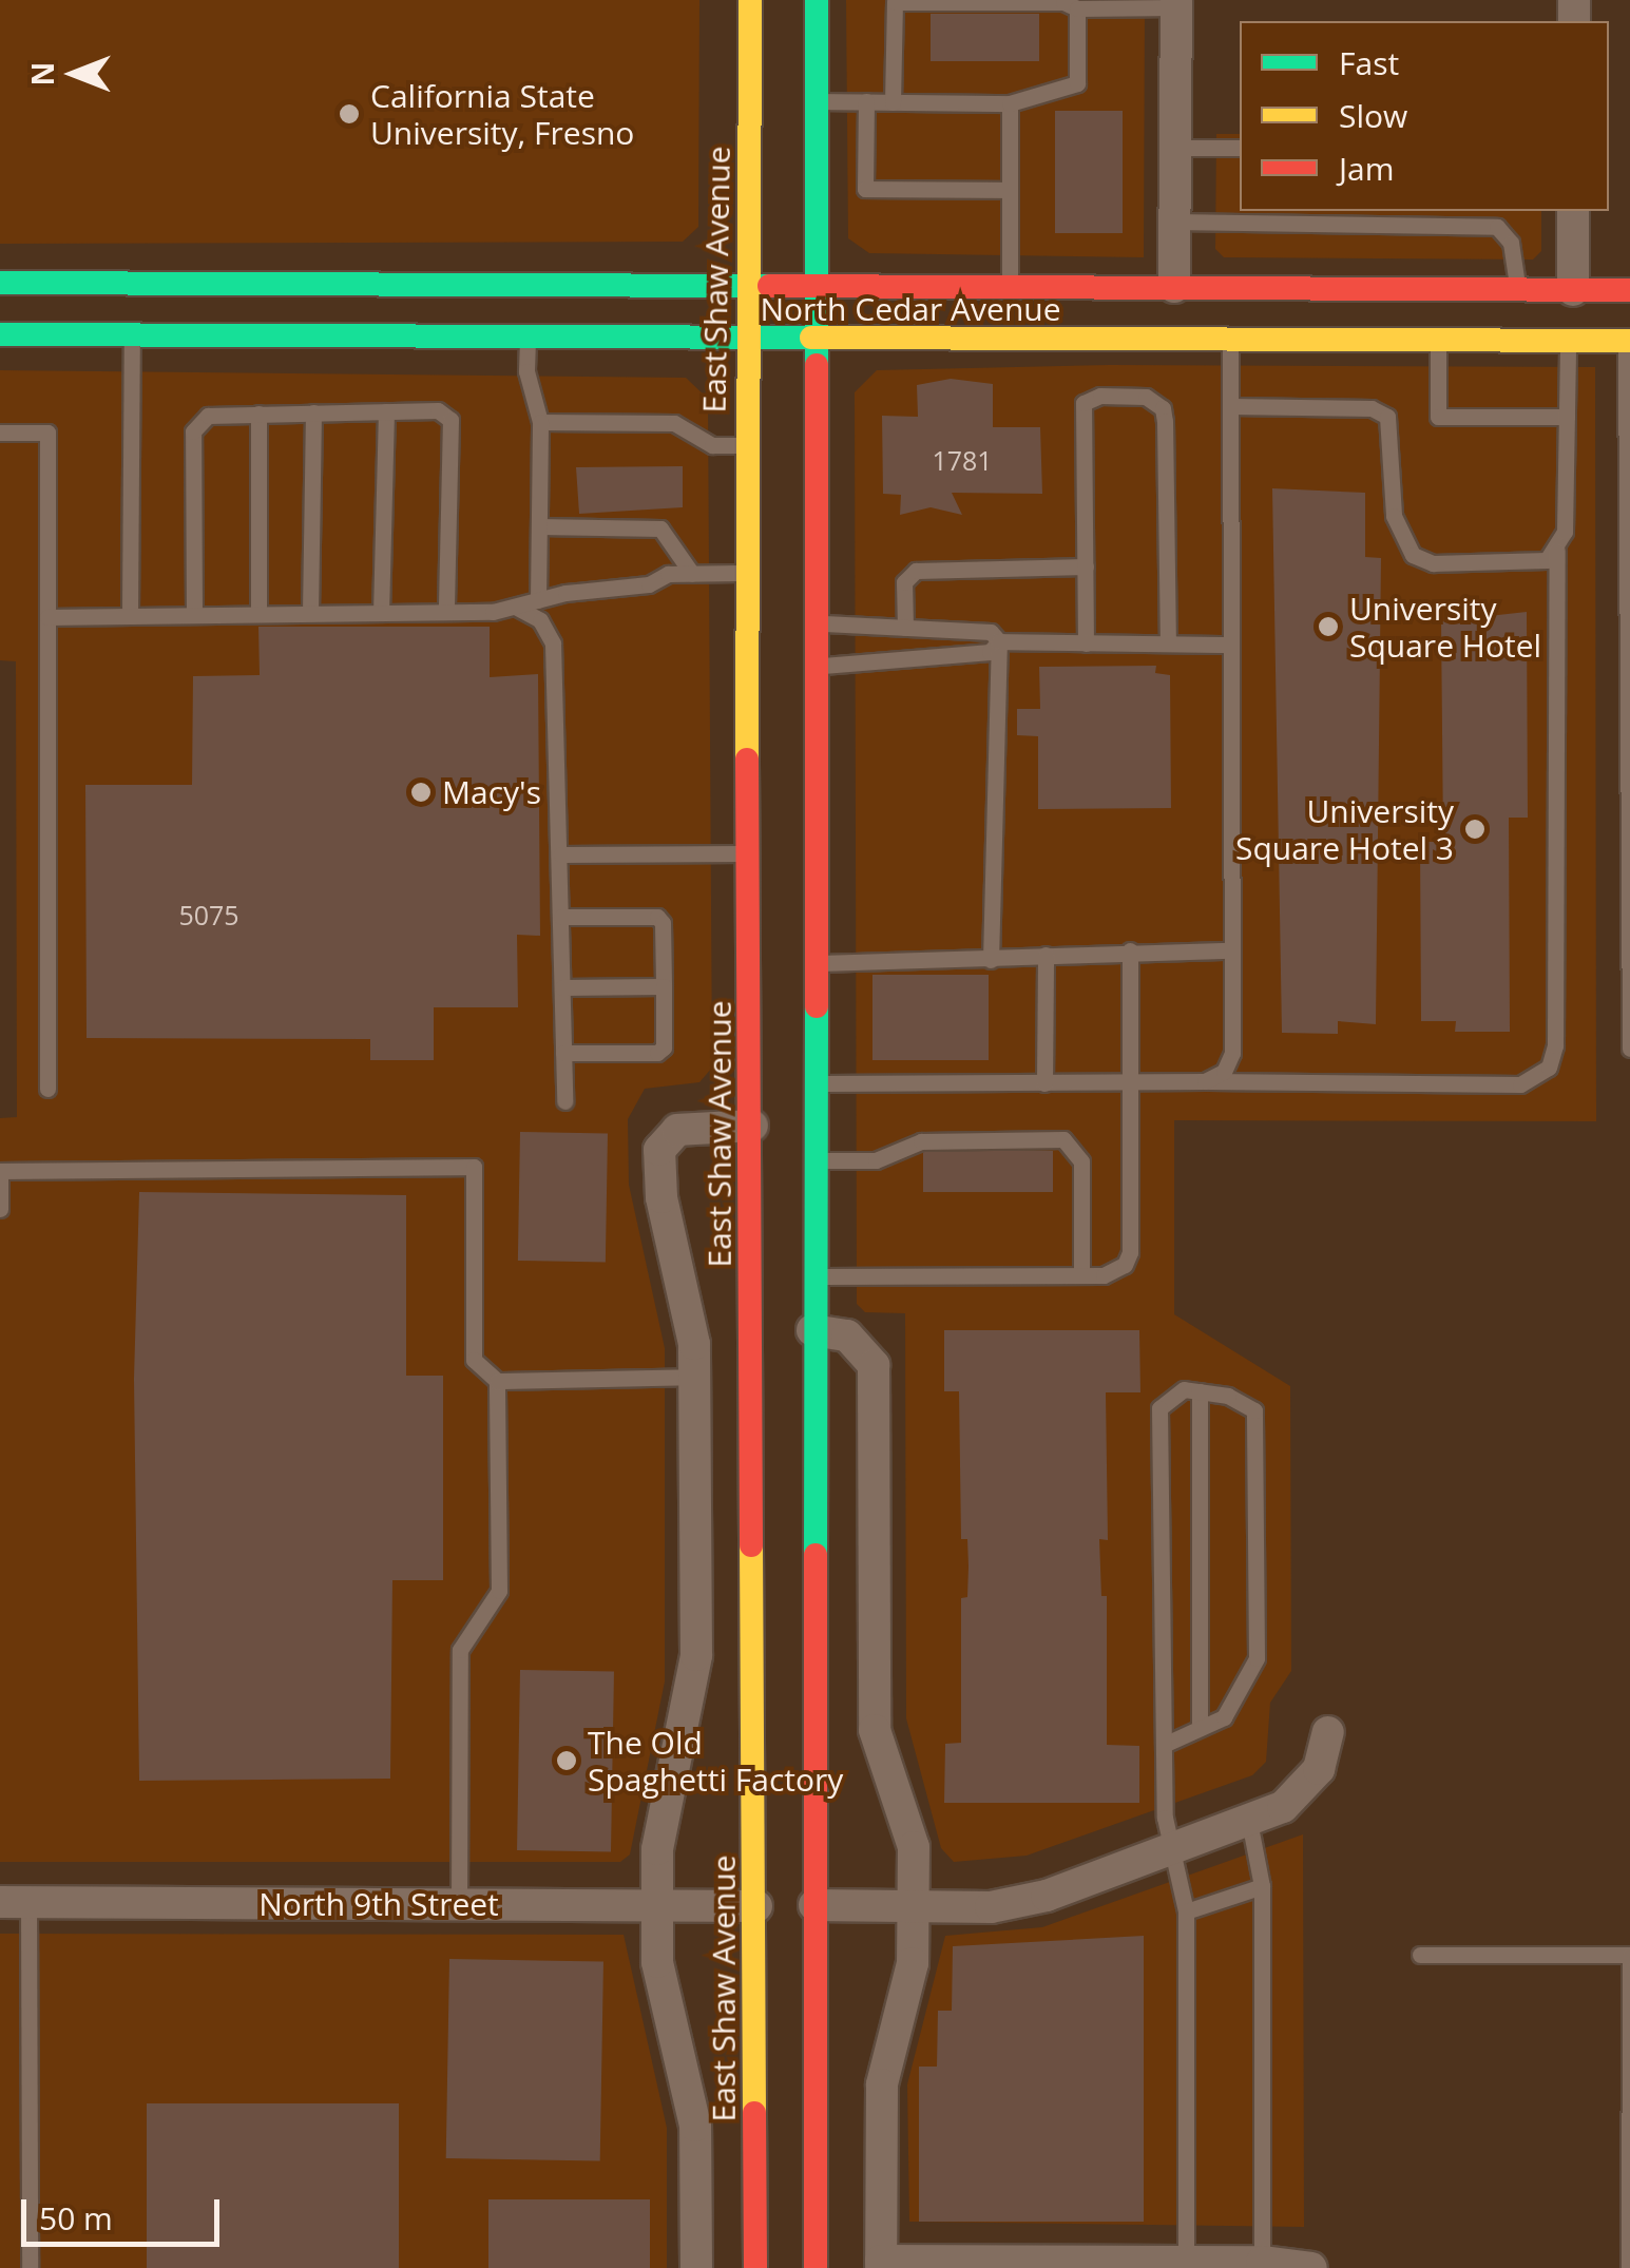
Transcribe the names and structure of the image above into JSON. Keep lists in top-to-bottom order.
{
  "streets": {
    "main road": ["East Shaw Avenue", "North Cedar Avenue"],
    "street": ["North 9th Street"]
  },
  "crossings": [
    ["East Shaw Avenue", "North Cedar Avenue"],
    ["East Shaw Avenue", "North 9th Street"]
  ],
  "places": [
    "California State University, Fresno",
    "University Square Hotel",
    "Macy's",
    "University Square Hotel 3",
    "The Old Spaghetti Factory"
  ],
  "house_numbers": ["1781", "5075"],
  "legend": ["Fast", "Slow", "Jam"],
  "scale_bar": "50 m",
  "north": "left"
}
